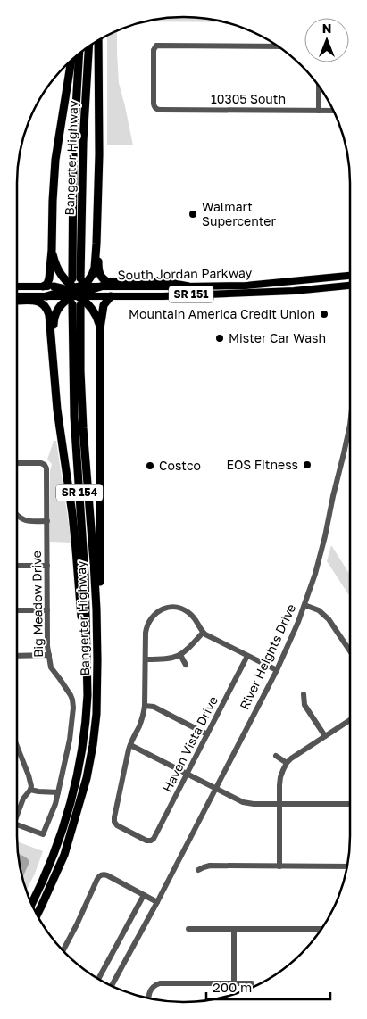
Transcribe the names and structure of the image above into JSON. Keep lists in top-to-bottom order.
{
  "streets": {
    "highway": ["Bangerter Highway", "SR 154"],
    "main road": ["South Jordan Parkway", "SR 151"],
    "street": [
      "10305 South",
      "Big Meadow Drive",
      "River Heights Drive",
      "Haven Vista Drive"
    ]
  },
  "crossings": [
    ["Bangerter Highway", "South Jordan Parkway"]
  ],
  "places": [
    "Walmart Supercenter",
    "Mountain America Credit Union",
    "Mister Car Wash",
    "EOS Fitness",
    "Costco"
  ],
  "scale_bar": "200 m",
  "north": "top"
}
